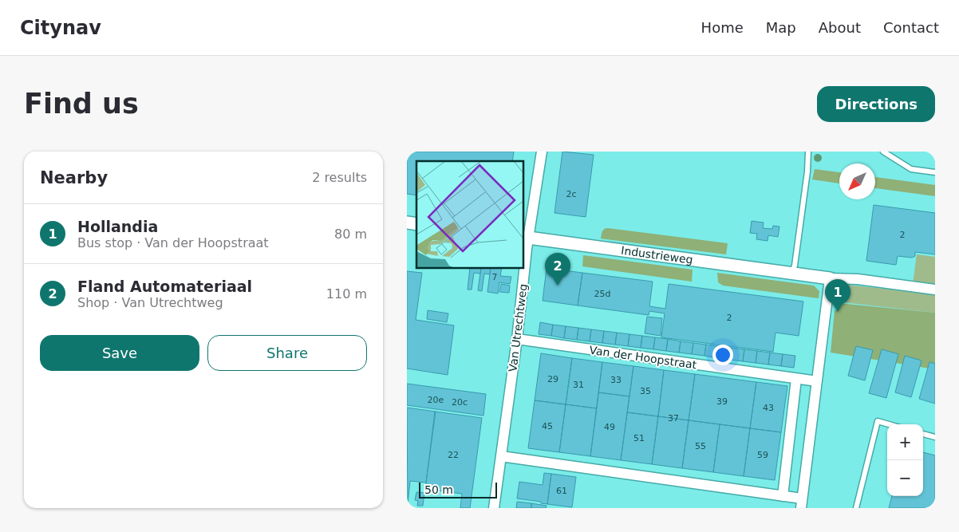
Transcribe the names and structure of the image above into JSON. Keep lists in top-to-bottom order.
{
  "streets": {
    "street": ["Industrieweg", "Van Utrechtweg", "Van der Hoopstraat"]
  },
  "crossings": [
    ["Industrieweg", "Van Utrechtweg"],
    ["Van Utrechtweg", "Van der Hoopstraat"]
  ],
  "house_numbers": [
    "2c",
    "2",
    "7",
    "25d",
    "2",
    "29",
    "33",
    "31",
    "35",
    "20e",
    "39",
    "20c",
    "43",
    "37",
    "45",
    "49",
    "51",
    "55",
    "22",
    "59",
    "61"
  ],
  "scale_bar": "50 m",
  "north": "bottom left",
  "page": {
    "header": "Citynav",
    "nav": [
      "Home",
      "Map",
      "About",
      "Contact"
    ],
    "buttons": [
      "Directions",
      ["Save", "Share"]
    ],
    "title": "Find us",
    "heading": ["Nearby", "2 results"],
    "list": [
      {
        "mark": "1",
        "name": "Hollandia",
        "note": "Bus stop · Van der Hoopstraat",
        "value": "80 m"
      },
      {
        "mark": "2",
        "name": "Fland Automateriaal",
        "note": "Shop · Van Utrechtweg",
        "value": "110 m"
      }
    ],
    "pins": ["2", "1"],
    "map_buttons": ["+", "−"],
    "scale": "50 m"
  }
}
